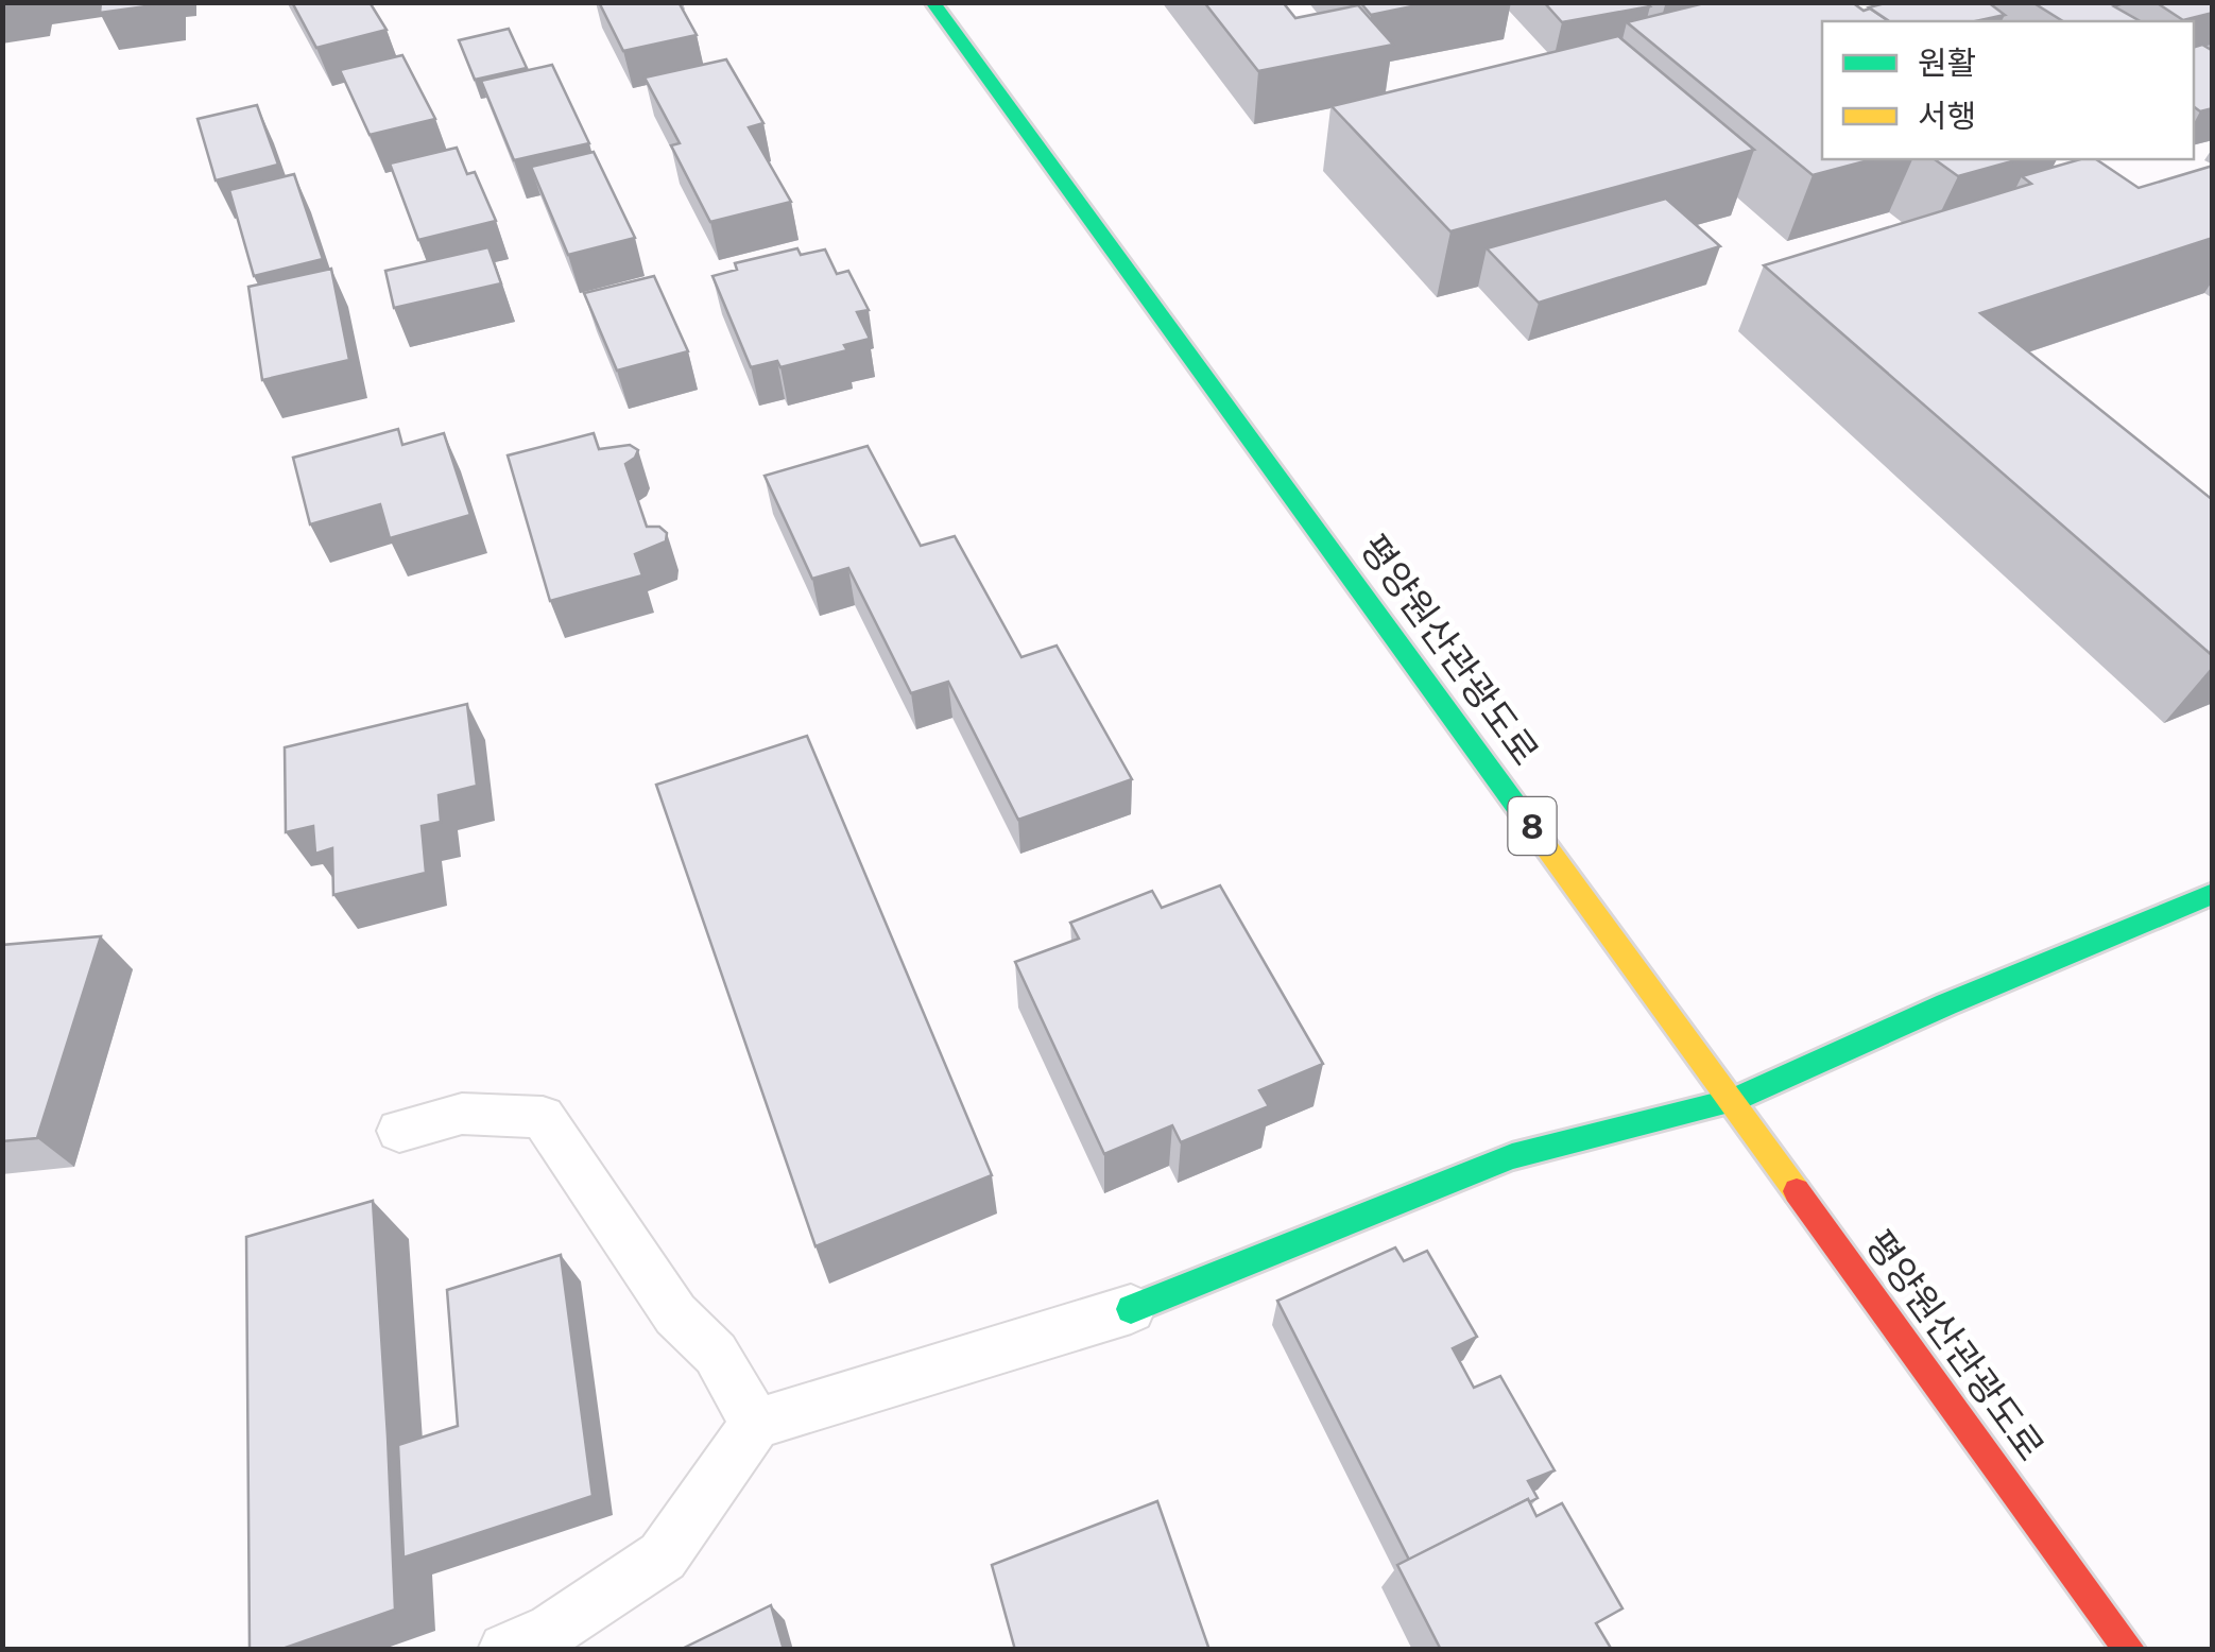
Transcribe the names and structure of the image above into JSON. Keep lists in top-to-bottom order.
{
  "streets": {
    "main road": ["평양원산관광도로", "8"]
  },
  "legend": ["원활", "서행"]
}
